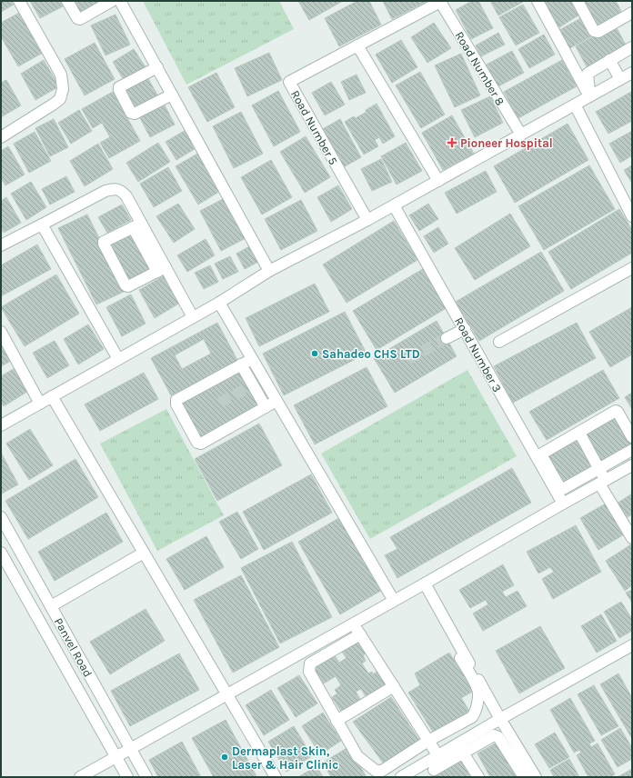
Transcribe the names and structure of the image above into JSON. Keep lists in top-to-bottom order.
{
  "streets": {
    "street": [
      "Road Number 8",
      "Road Number 5",
      "Road Number 3",
      "Panvel Road"
    ]
  },
  "places": {
    "health": ["Pioneer Hospital"],
    "other": ["Sahadeo CHS LTD", "Dermaplast Skin, Laser & Hair Clinic"]
  }
}
